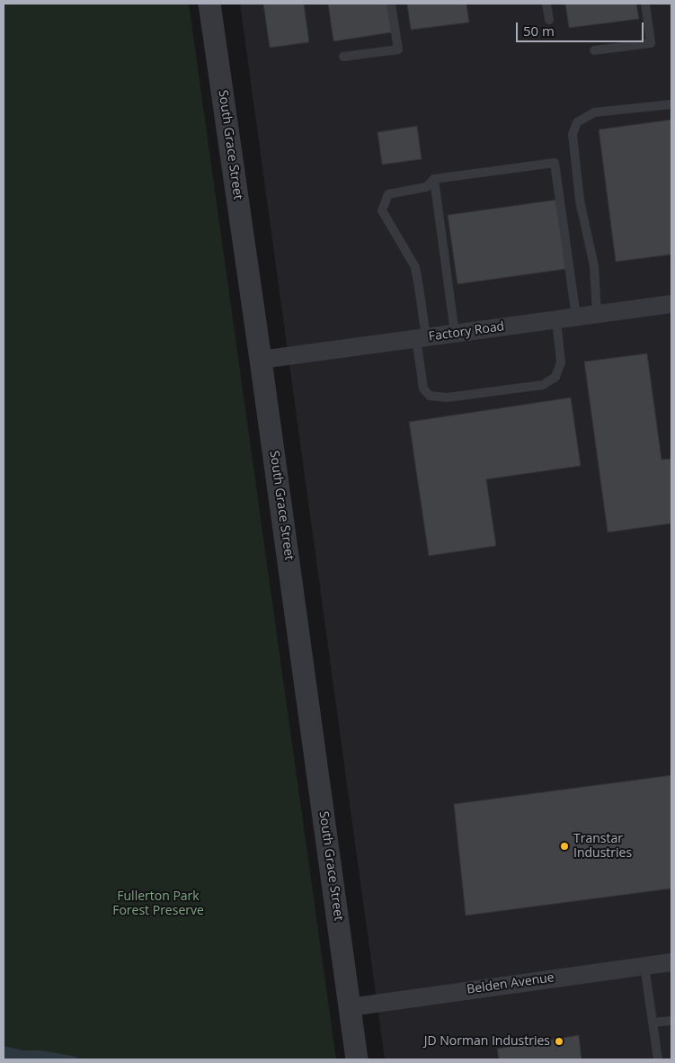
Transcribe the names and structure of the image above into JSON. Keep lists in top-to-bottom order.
{
  "streets": {
    "street": ["South Grace Street", "Factory Road", "Belden Avenue"]
  },
  "crossings": [
    ["South Grace Street", "Factory Road"],
    ["South Grace Street", "Belden Avenue"]
  ],
  "parks": ["Fullerton Park Forest Preserve"],
  "places": ["Transtar Industries", "JD Norman Industries"],
  "scale_bar": "50 m"
}
